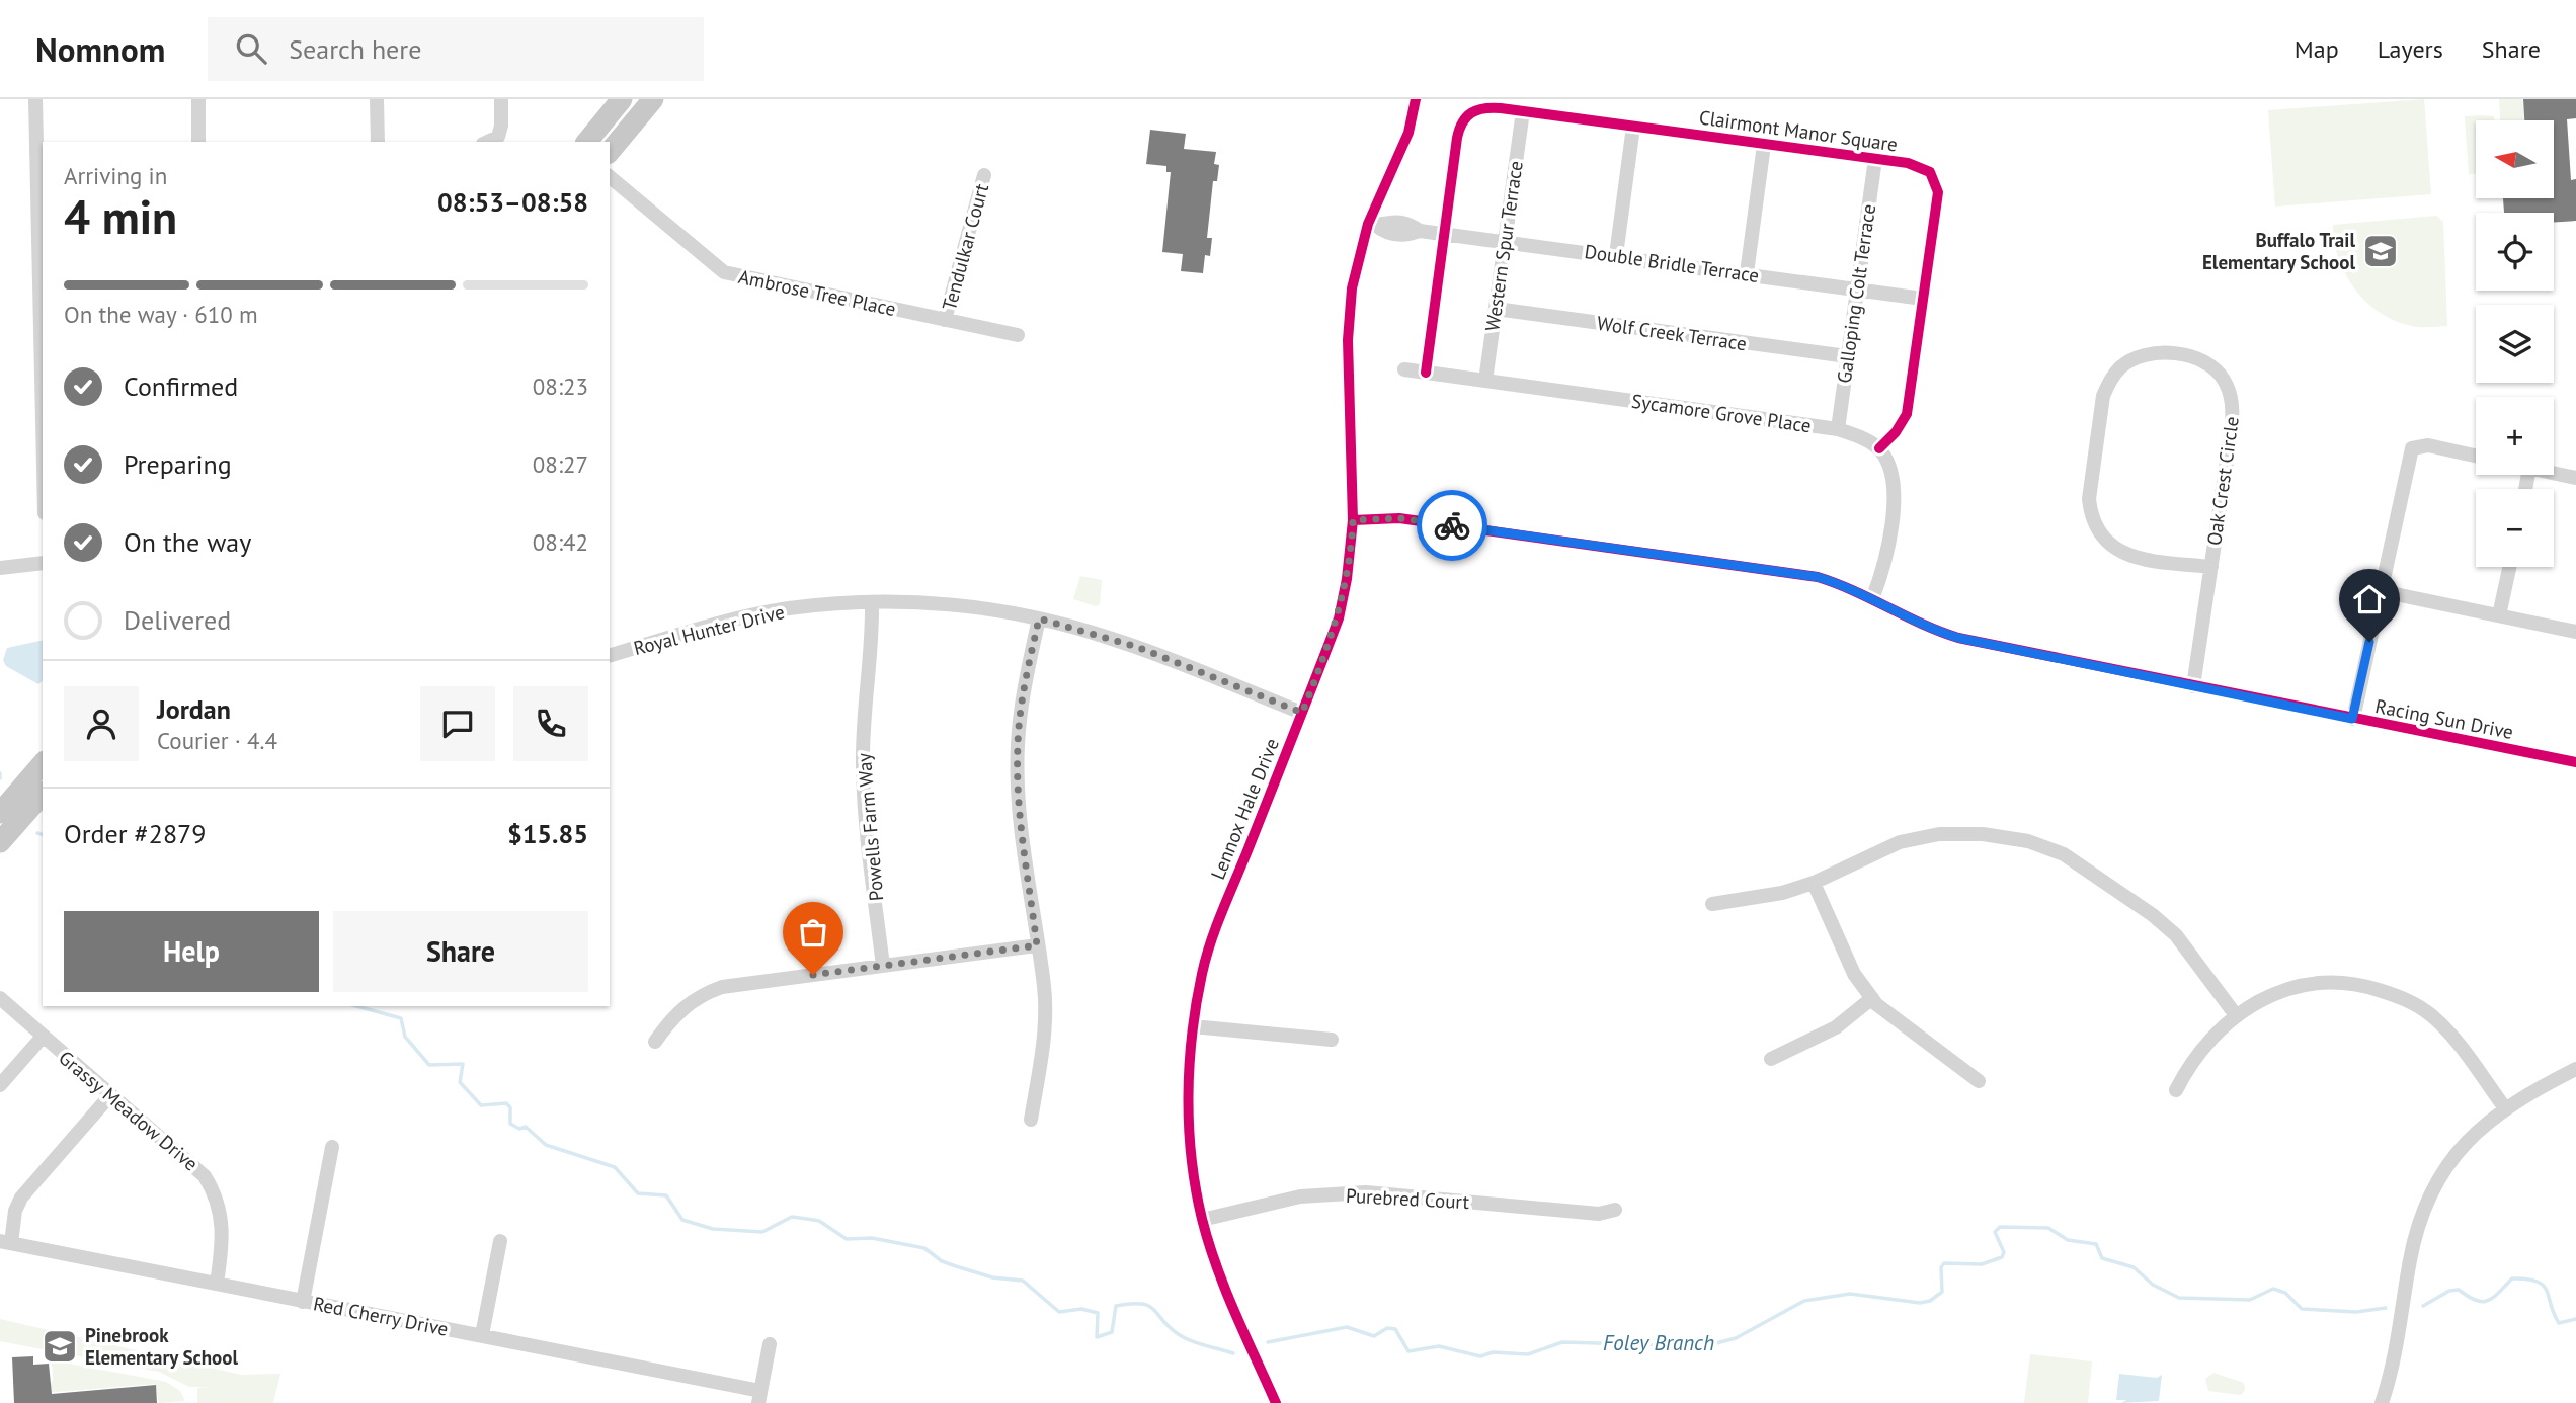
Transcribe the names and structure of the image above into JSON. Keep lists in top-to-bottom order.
{
  "streets": {
    "street": [
      "Clairmont Manor Square",
      "Western Spur Terrace",
      "Tendulkar Court",
      "Double Bridle Terrace",
      "Ambrose Tree Place",
      "Galloping Colt Terrace",
      "Wolf Creek Terrace",
      "Sycamore Grove Place",
      "Oak Crest Circle",
      "Royal Hunter Drive",
      "Racing Sun Drive",
      "Lennox Hale Drive",
      "Powells Farm Way",
      "Grassy Meadow Drive",
      "Purebred Court",
      "Red Cherry Drive"
    ]
  },
  "crossings": [
    ["Clairmont Manor Square", "Western Spur Terrace"],
    ["Clairmont Manor Square", "Double Bridle Terrace"],
    ["Clairmont Manor Square", "Galloping Colt Terrace"],
    ["Clairmont Manor Square", "Sycamore Grove Place"],
    ["Western Spur Terrace", "Double Bridle Terrace"],
    ["Western Spur Terrace", "Wolf Creek Terrace"],
    ["Western Spur Terrace", "Sycamore Grove Place"],
    ["Tendulkar Court", "Ambrose Tree Place"],
    ["Double Bridle Terrace", "Galloping Colt Terrace"],
    ["Double Bridle Terrace", "Lennox Hale Drive"],
    ["Galloping Colt Terrace", "Wolf Creek Terrace"],
    ["Galloping Colt Terrace", "Sycamore Grove Place"],
    ["Oak Crest Circle", "Racing Sun Drive"],
    ["Royal Hunter Drive", "Lennox Hale Drive"],
    ["Royal Hunter Drive", "Powells Farm Way"],
    ["Racing Sun Drive", "Lennox Hale Drive"],
    ["Lennox Hale Drive", "Purebred Court"],
    ["Grassy Meadow Drive", "Red Cherry Drive"]
  ],
  "water": ["Foley Branch"],
  "places": {
    "school or university": ["Buffalo Trail Elementary School", "Pinebrook Elementary School"]
  },
  "north": "left",
  "page": {
    "header": "Nomnom",
    "search": "Search here",
    "nav": ["Map", "Layers", "Share"],
    "map_buttons": ["+", "−"],
    "heading": ["4 min", "Arriving in", "08:53–08:58"],
    "panel": [
      "Jordan",
      "Courier · 4.4",
      "Order #2879",
      "$15.85"
    ],
    "bar": "On the way · 610 m",
    "list": [
      ["Confirmed", "08:23"],
      ["Preparing", "08:27"],
      ["On the way", "08:42"],
      "Delivered"
    ],
    "buttons": ["Help", "Share"]
  }
}
